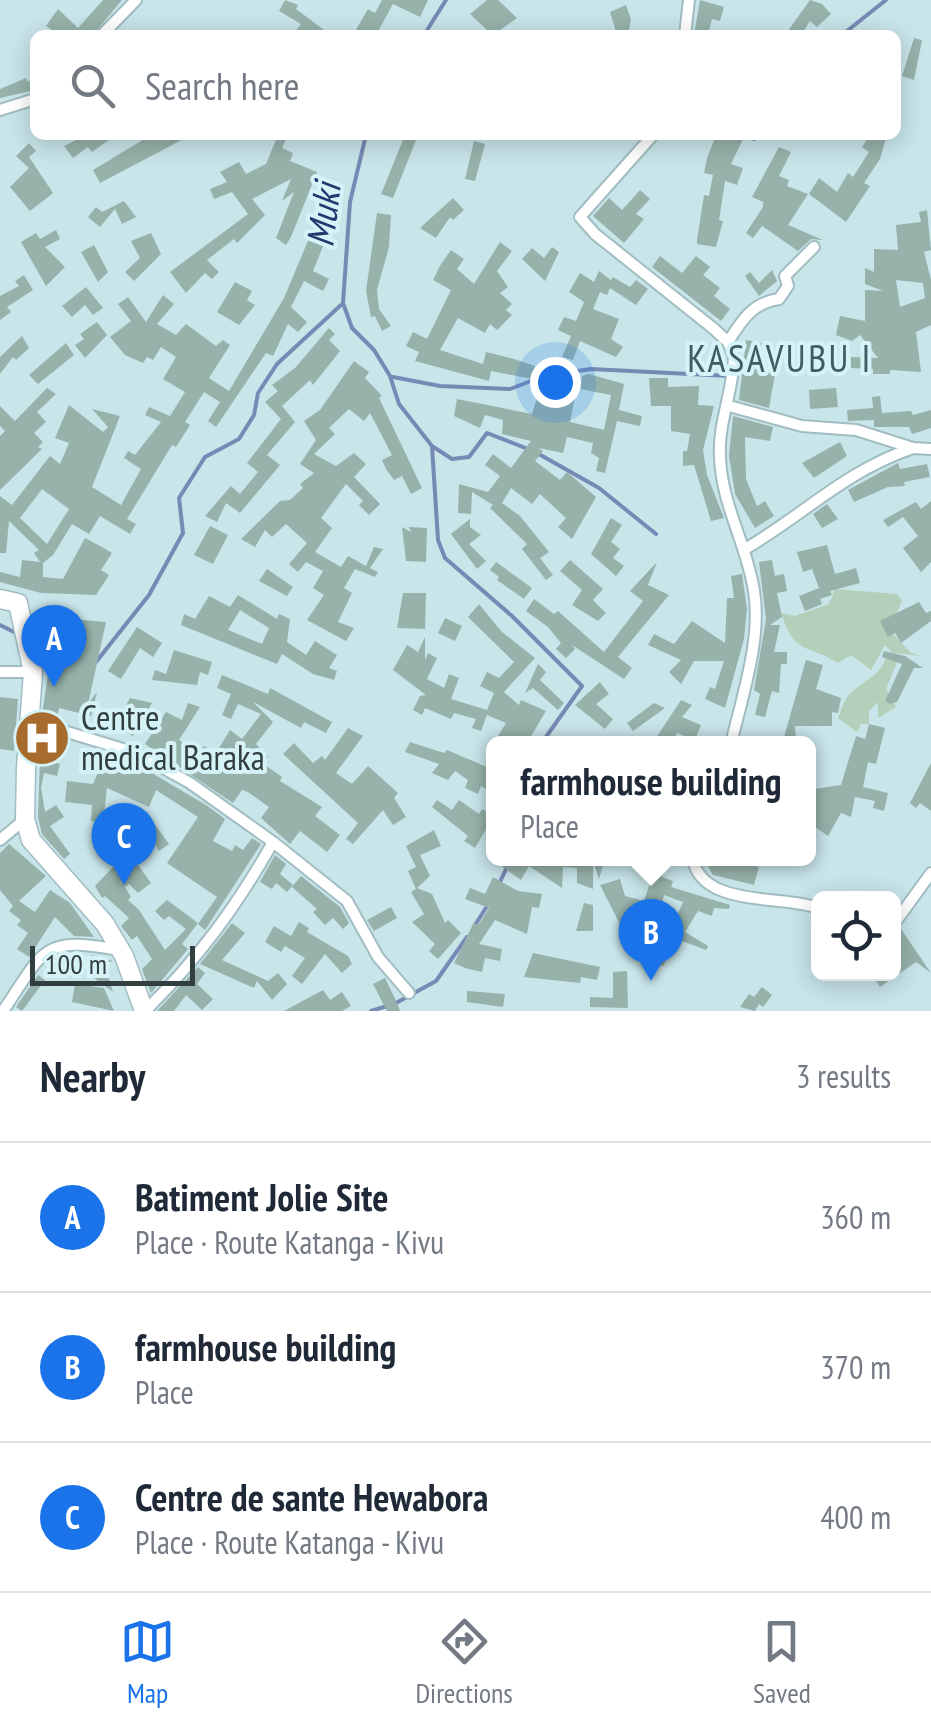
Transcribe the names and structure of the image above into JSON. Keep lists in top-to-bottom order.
{
  "districts": ["KASAVUBU I"],
  "water": ["Muki"],
  "places": {
    "hospital": ["Centre medical Baraka"]
  },
  "scale_bar": "100 m",
  "page": {
    "search": "Search here",
    "pins": ["A", "C", "B"],
    "popup": ["farmhouse building", "Place"],
    "scale": "100 m",
    "heading": ["Nearby", "3 results"],
    "list": [
      {
        "mark": "A",
        "name": "Batiment Jolie Site",
        "note": "Place · Route Katanga - Kivu",
        "value": "360 m"
      },
      {
        "mark": "B",
        "name": "farmhouse building",
        "note": "Place",
        "value": "370 m"
      },
      {
        "mark": "C",
        "name": "Centre de sante Hewabora",
        "note": "Place · Route Katanga - Kivu",
        "value": "400 m"
      }
    ],
    "nav": ["Map", "Directions", "Saved"]
  }
}
